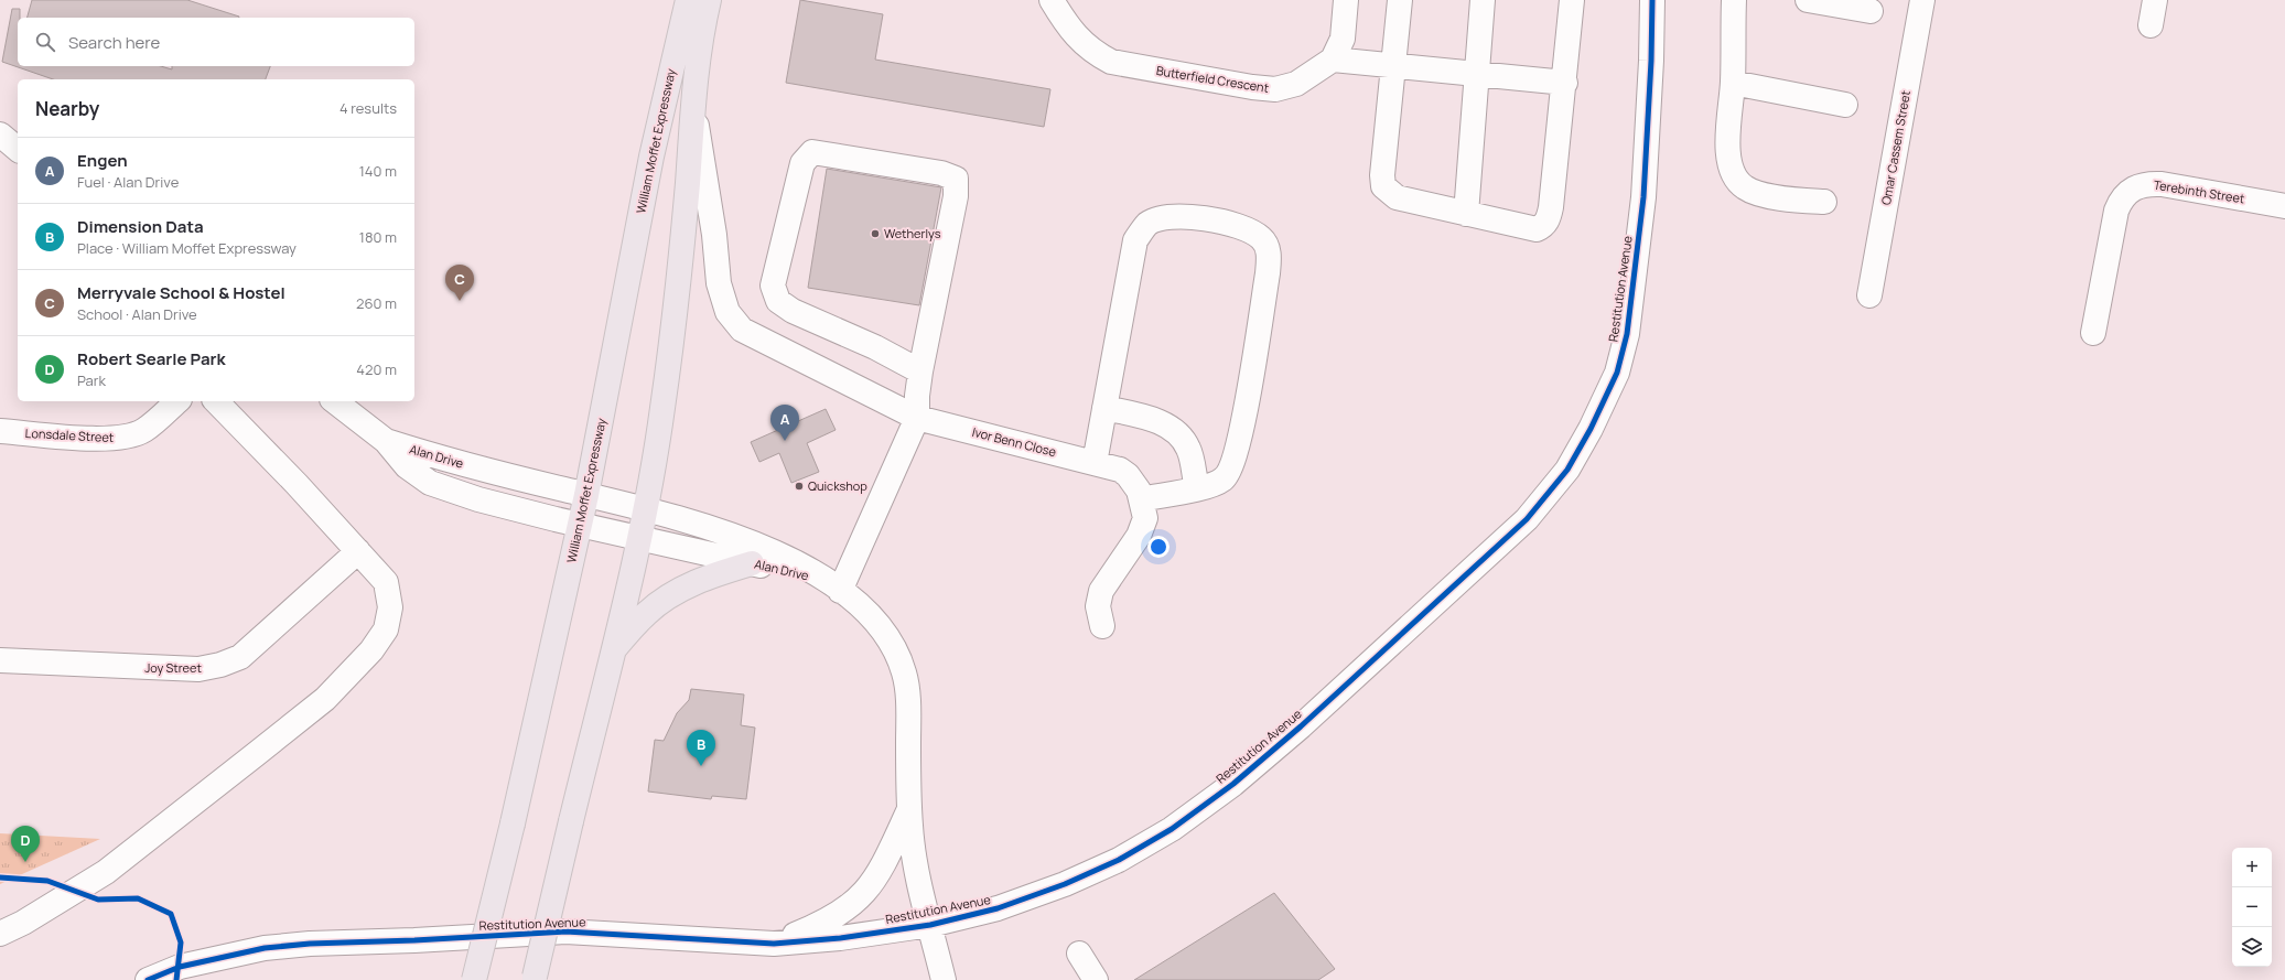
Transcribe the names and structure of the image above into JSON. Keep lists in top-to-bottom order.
{
  "streets": {
    "main road": ["William Moffet Expressway"],
    "street": [
      "Butterfield Crescent",
      "Omar Cassem Street",
      "Terebinth Street",
      "Restitution Avenue",
      "Lonsdale Street",
      "Ivor Benn Close",
      "Alan Drive",
      "Joy Street"
    ]
  },
  "crossings": [
    ["William Moffet Expressway", "Ivor Benn Close"],
    ["William Moffet Expressway", "Alan Drive"]
  ],
  "places": ["Wetherlys", "Quickshop"],
  "page": {
    "search": "Search here",
    "heading": ["Nearby", "4 results"],
    "list": [
      {
        "mark": "A",
        "name": "Engen",
        "note": "Fuel · Alan Drive",
        "value": "140 m"
      },
      {
        "mark": "B",
        "name": "Dimension Data",
        "note": "Place · William Moffet Expressway",
        "value": "180 m"
      },
      {
        "mark": "C",
        "name": "Merryvale School & Hostel",
        "note": "School · Alan Drive",
        "value": "260 m"
      },
      {
        "mark": "D",
        "name": "Robert Searle Park",
        "note": "Park",
        "value": "420 m"
      }
    ],
    "pins": [
      "C",
      "A",
      "B",
      "D"
    ],
    "map_buttons": ["+", "−"]
  }
}
